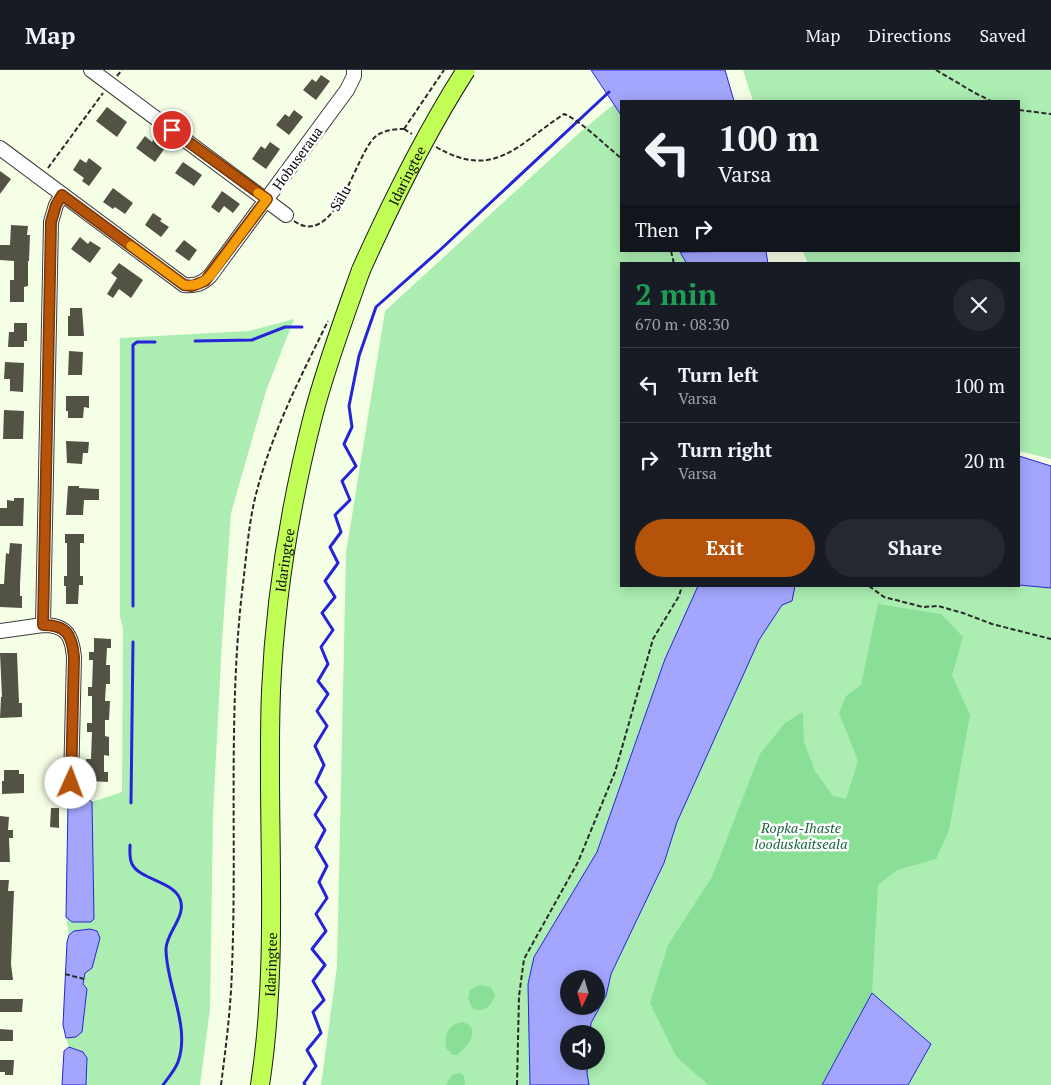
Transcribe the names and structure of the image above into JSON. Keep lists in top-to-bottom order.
{
  "streets": {
    "main road": ["Idaringtee"],
    "street": ["Hobuseraua"],
    "path": ["Sälu"]
  },
  "parks": ["Ropka-Ihaste looduskaitseala"],
  "north": "bottom",
  "page": {
    "header": "Map",
    "nav": ["Map", "Directions", "Saved"],
    "turn": ["100 m", "Varsa"],
    "then": "Then",
    "heading": ["2 min", "670 m · 08:30"],
    "list": [
      {
        "name": "Turn left",
        "note": "Varsa",
        "value": "100 m"
      },
      {
        "name": "Turn right",
        "note": "Varsa",
        "value": "20 m"
      }
    ],
    "buttons": ["Exit", "Share"]
  }
}
